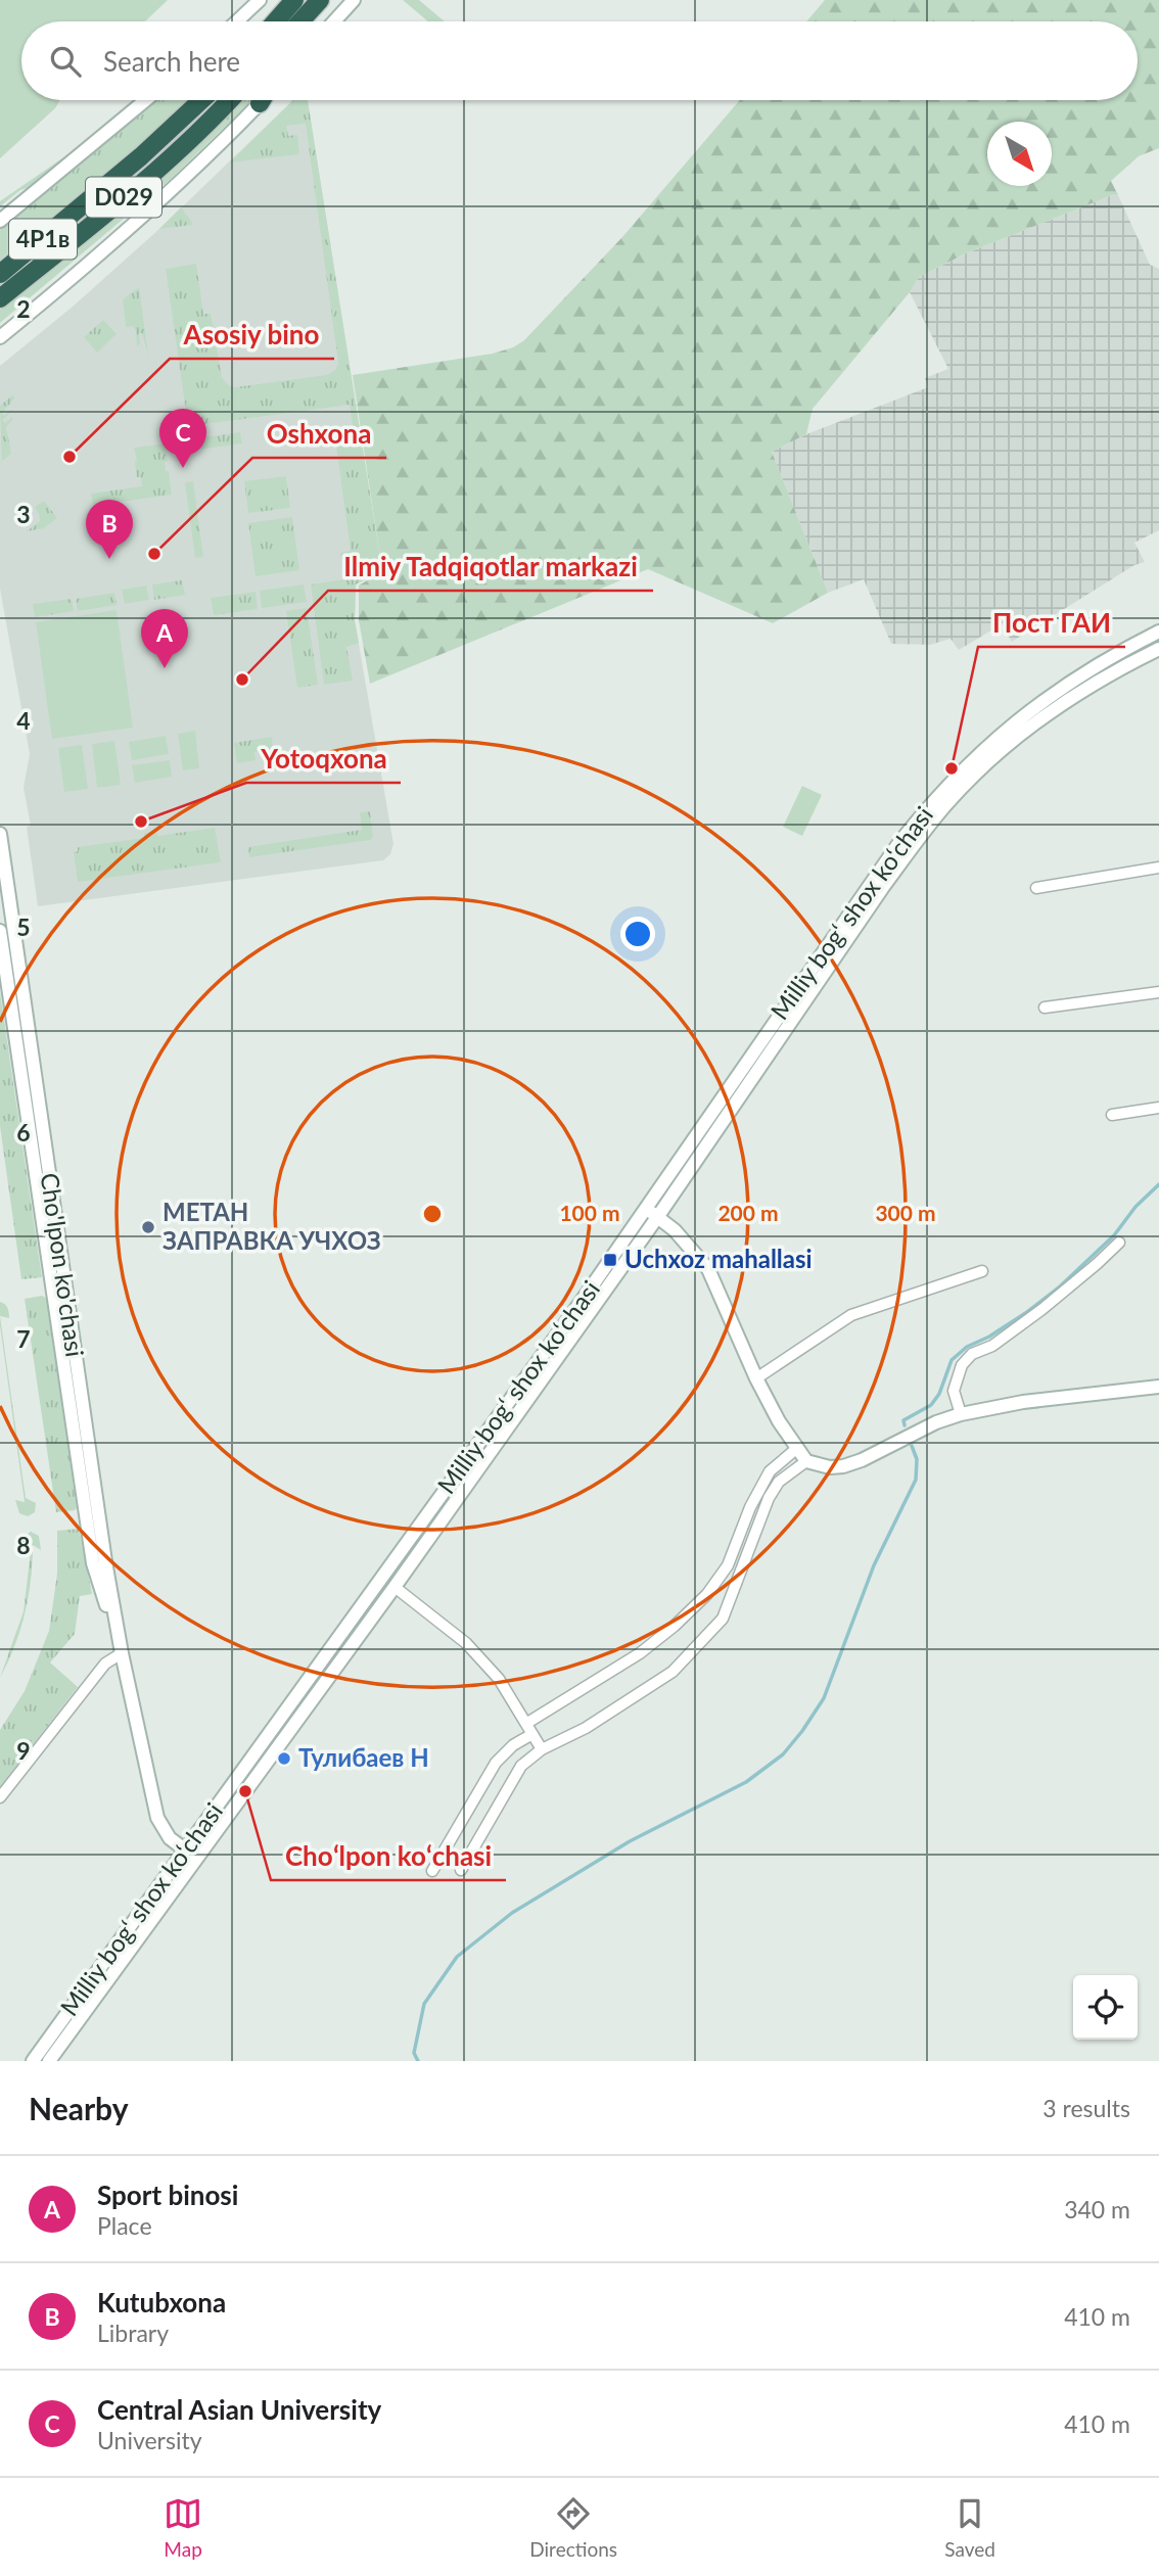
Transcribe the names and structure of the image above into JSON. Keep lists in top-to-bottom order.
{
  "streets": {
    "highway": ["D029", "4Р1в"],
    "main road": ["Milliy bog‘ shox ko‘chasi", "Cho'lpon ko'chasi"]
  },
  "crossings": [
    ["D029", "4Р1в"],
    ["Milliy bog‘ shox ko‘chasi", "Cho'lpon ko'chasi"]
  ],
  "places": {
    "other": [
      "Asosiy bino",
      "Oshxona",
      "Ilmiy Tadqiqotlar markazi",
      "Пост ГАИ",
      "Yotoqxona",
      "МЕТАН ЗАПРАВКА УЧХОЗ",
      "Тулибаев Н",
      "Choʻlpon koʻchasi"
    ],
    "transit": ["Uchxoz mahallasi"]
  },
  "north": "bottom right",
  "page": {
    "search": "Search here",
    "pins": ["C", "B", "A"],
    "heading": ["Nearby", "3 results"],
    "list": [
      {
        "mark": "A",
        "name": "Sport binosi",
        "note": "Place",
        "value": "340 m"
      },
      {
        "mark": "B",
        "name": "Kutubxona",
        "note": "Library",
        "value": "410 m"
      },
      {
        "mark": "C",
        "name": "Central Asian University",
        "note": "University",
        "value": "410 m"
      }
    ],
    "nav": ["Map", "Directions", "Saved"]
  },
  "grid": {
    "rows": [
      "2",
      "3",
      "4",
      "5",
      "6",
      "7",
      "8",
      "9"
    ]
  },
  "rings": ["100 m", "200 m", "300 m"]
}
